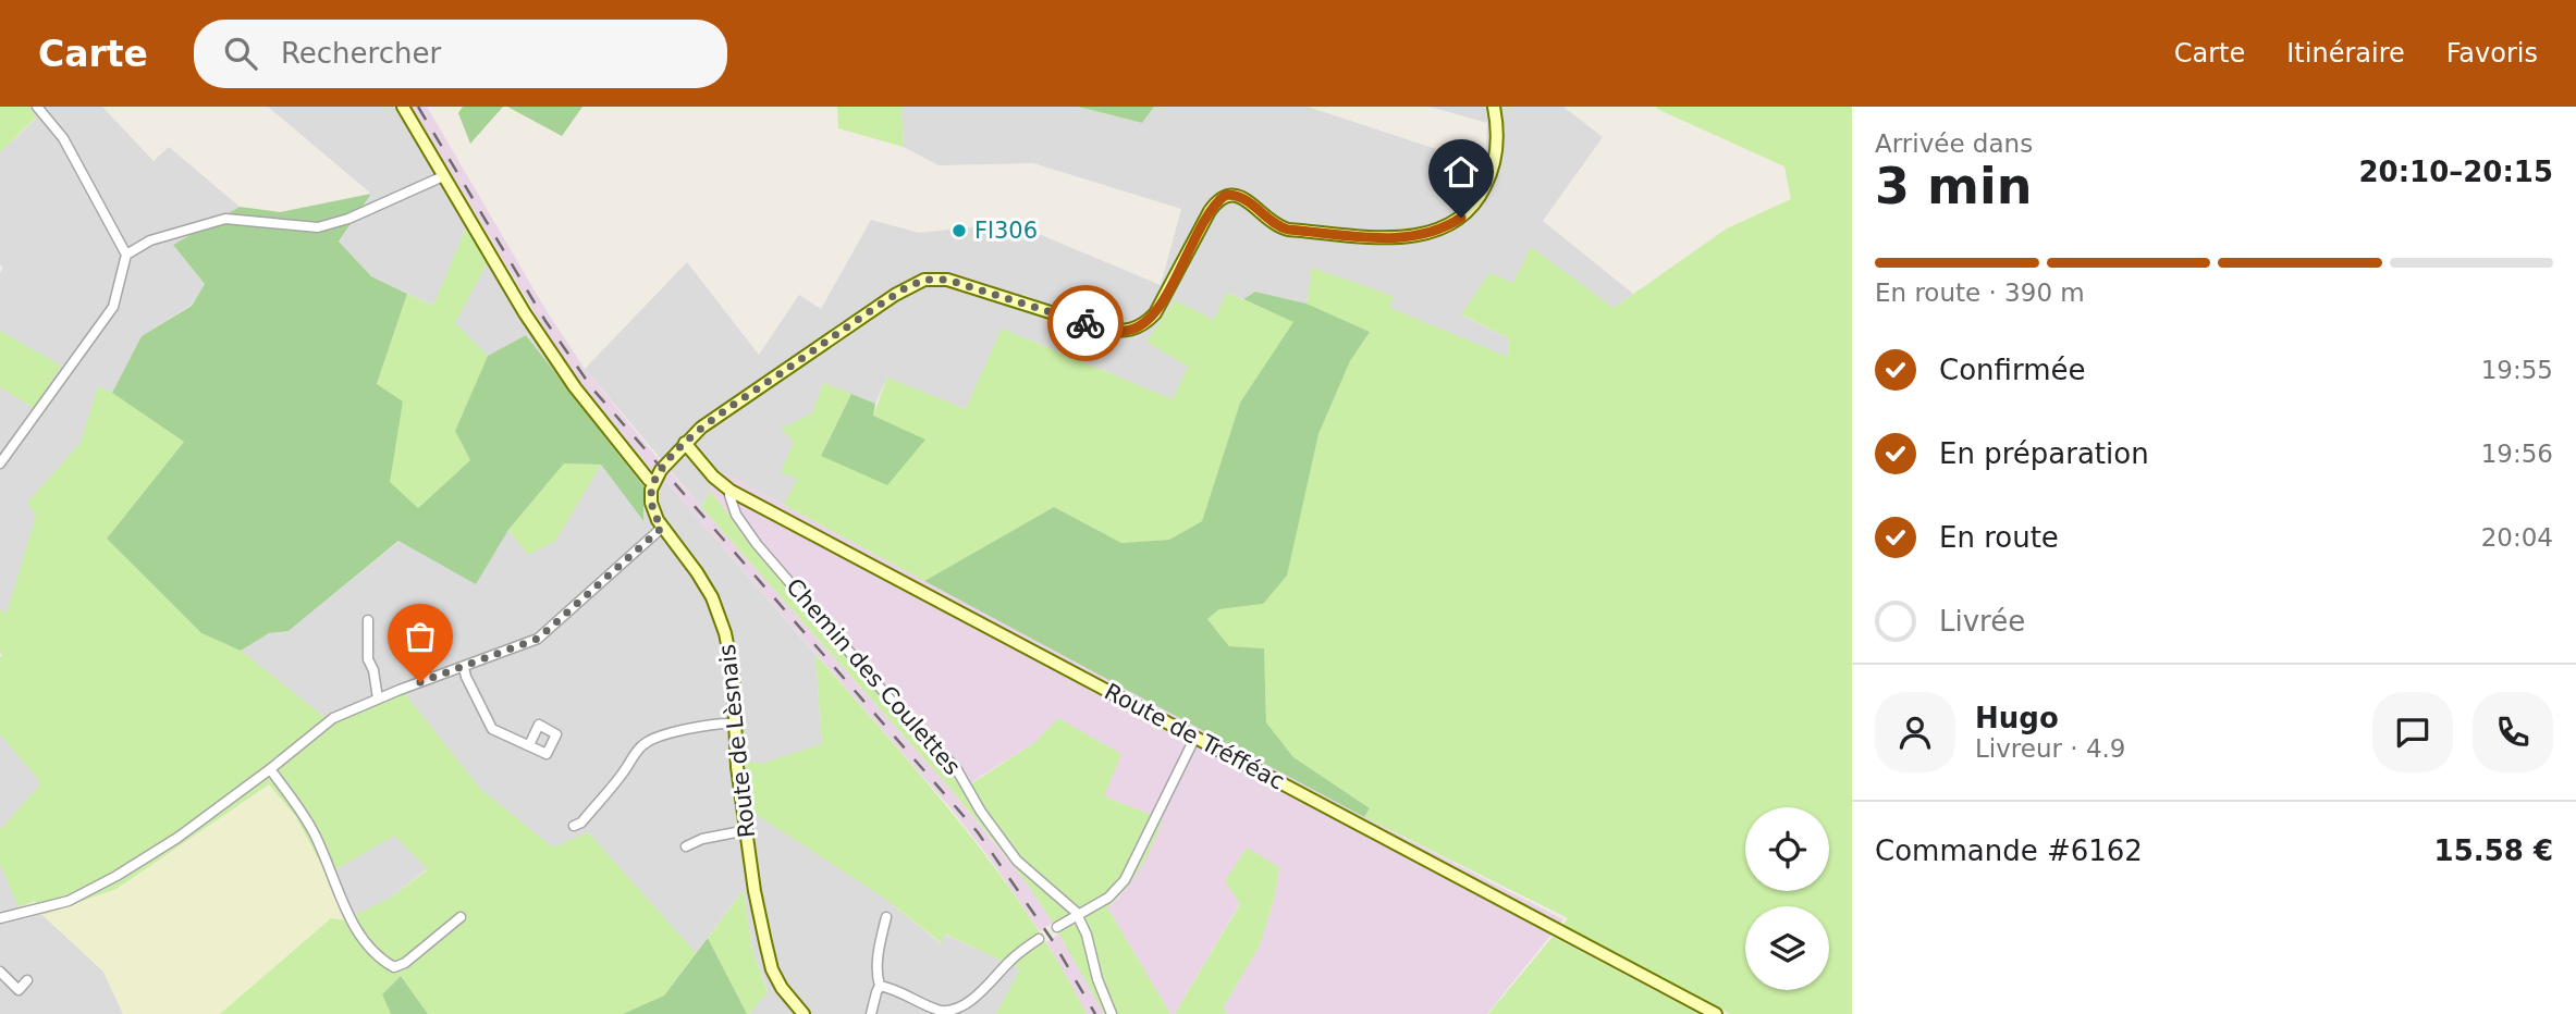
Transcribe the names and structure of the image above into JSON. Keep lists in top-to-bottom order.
{
  "streets": {
    "street": ["Chemin des Coulettes", "Route de Tréfféac", "Route de Lèsnais"]
  },
  "crossings": [
    ["Chemin des Coulettes", "Route de Tréfféac"]
  ],
  "places": ["Fl306"],
  "page": {
    "header": "Carte",
    "search": "Rechercher",
    "nav": ["Carte", "Itinéraire", "Favoris"],
    "heading": ["3 min", "Arrivée dans", "20:10–20:15"],
    "panel": [
      "Hugo",
      "Livreur · 4.9",
      "Commande #6162",
      "15.58 €"
    ],
    "bar": "En route · 390 m",
    "list": [
      ["Confirmée", "19:55"],
      ["En préparation", "19:56"],
      ["En route", "20:04"],
      "Livrée"
    ]
  }
}
